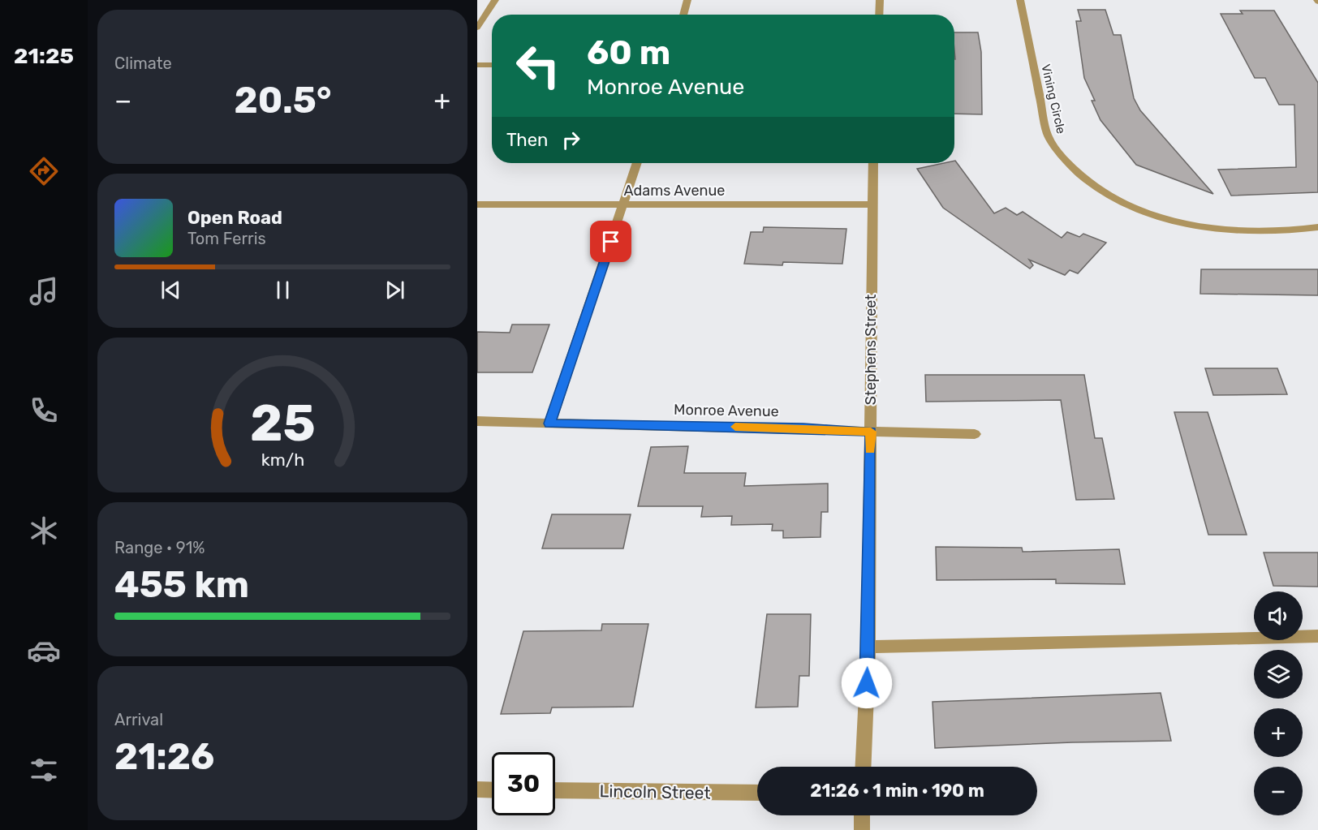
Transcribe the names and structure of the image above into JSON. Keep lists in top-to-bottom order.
{
  "streets": {
    "street": [
      "Vining Circle",
      "Adams Avenue",
      "Stephens Street",
      "Monroe Avenue",
      "Lincoln Street"
    ]
  },
  "crossings": [
    ["Adams Avenue", "Stephens Street"],
    ["Stephens Street", "Monroe Avenue"]
  ],
  "page": {
    "tabs": "21:25",
    "tile": [
      "Climate",
      ["Range · 91%", "455 km"],
      ["Arrival", "21:26"]
    ],
    "turn": ["60 m", "Monroe Avenue"],
    "heat": ["−", "20.5°", "+"],
    "then": "Then",
    "song": ["Open Road", "Tom Ferris"],
    "map_buttons": ["+", "−"],
    "limit": "30",
    "trip": "21:26 · 1 min · 190 m",
    "gauge": ["25", "km/h"]
  }
}
